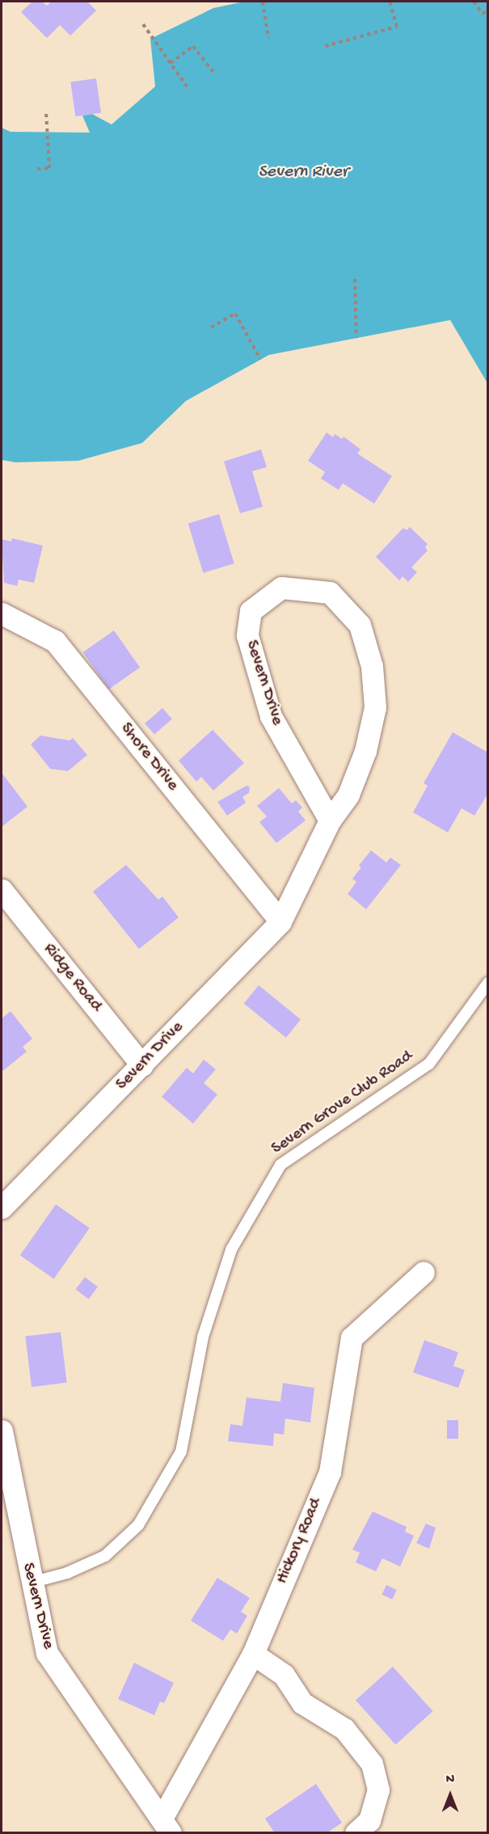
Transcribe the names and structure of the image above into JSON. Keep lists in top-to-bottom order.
{
  "streets": {
    "street": [
      "Severn Drive",
      "Shore Drive",
      "Ridge Road",
      "Hickory Road"
    ],
    "lane": ["Severn Grove Club Road"]
  },
  "crossings": [
    ["Severn Drive", "Shore Drive"],
    ["Severn Drive", "Ridge Road"],
    ["Severn Drive", "Severn Grove Club Road"],
    ["Severn Drive", "Hickory Road"]
  ],
  "water": ["Severn River"],
  "north": "top"
}
